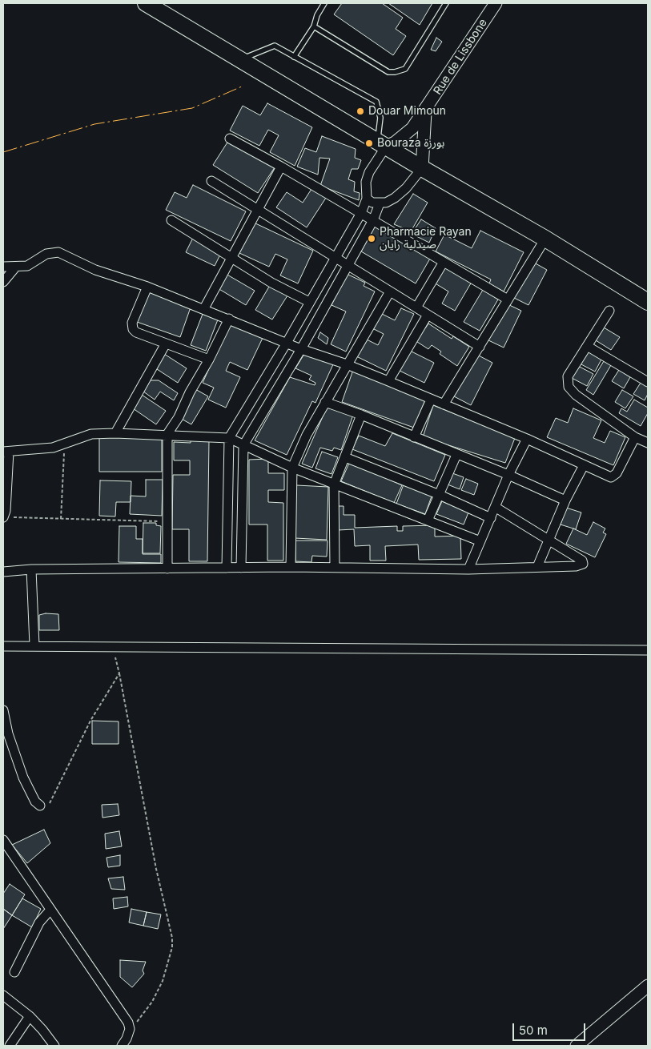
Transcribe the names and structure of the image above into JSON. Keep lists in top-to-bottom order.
{
  "streets": {
    "street": ["Rue de Lissbone"]
  },
  "places": ["Douar Mimoun", "Bouraza بورزة", "Pharmacie Rayan صيدلية رايان"],
  "scale_bar": "50 m"
}
